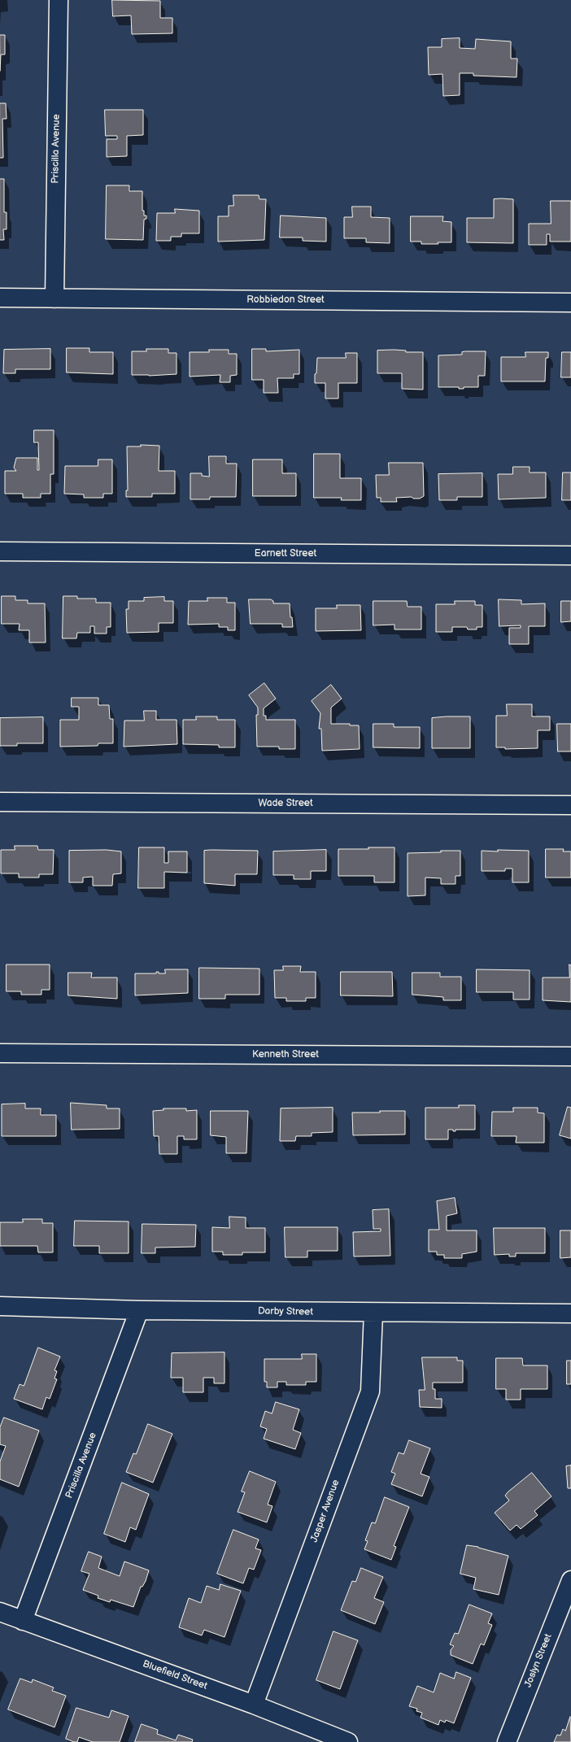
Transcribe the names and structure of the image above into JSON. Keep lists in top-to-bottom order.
{
  "streets": {
    "street": [
      "Priscilla Avenue",
      "Robbiedon Street",
      "Earnett Street",
      "Wade Street",
      "Kenneth Street",
      "Darby Street",
      "Jasper Avenue",
      "Joslyn Street",
      "Bluefield Street"
    ]
  },
  "crossings": [
    ["Priscilla Avenue", "Robbiedon Street"],
    ["Priscilla Avenue", "Darby Street"],
    ["Priscilla Avenue", "Bluefield Street"],
    ["Darby Street", "Jasper Avenue"],
    ["Jasper Avenue", "Bluefield Street"]
  ]
}
